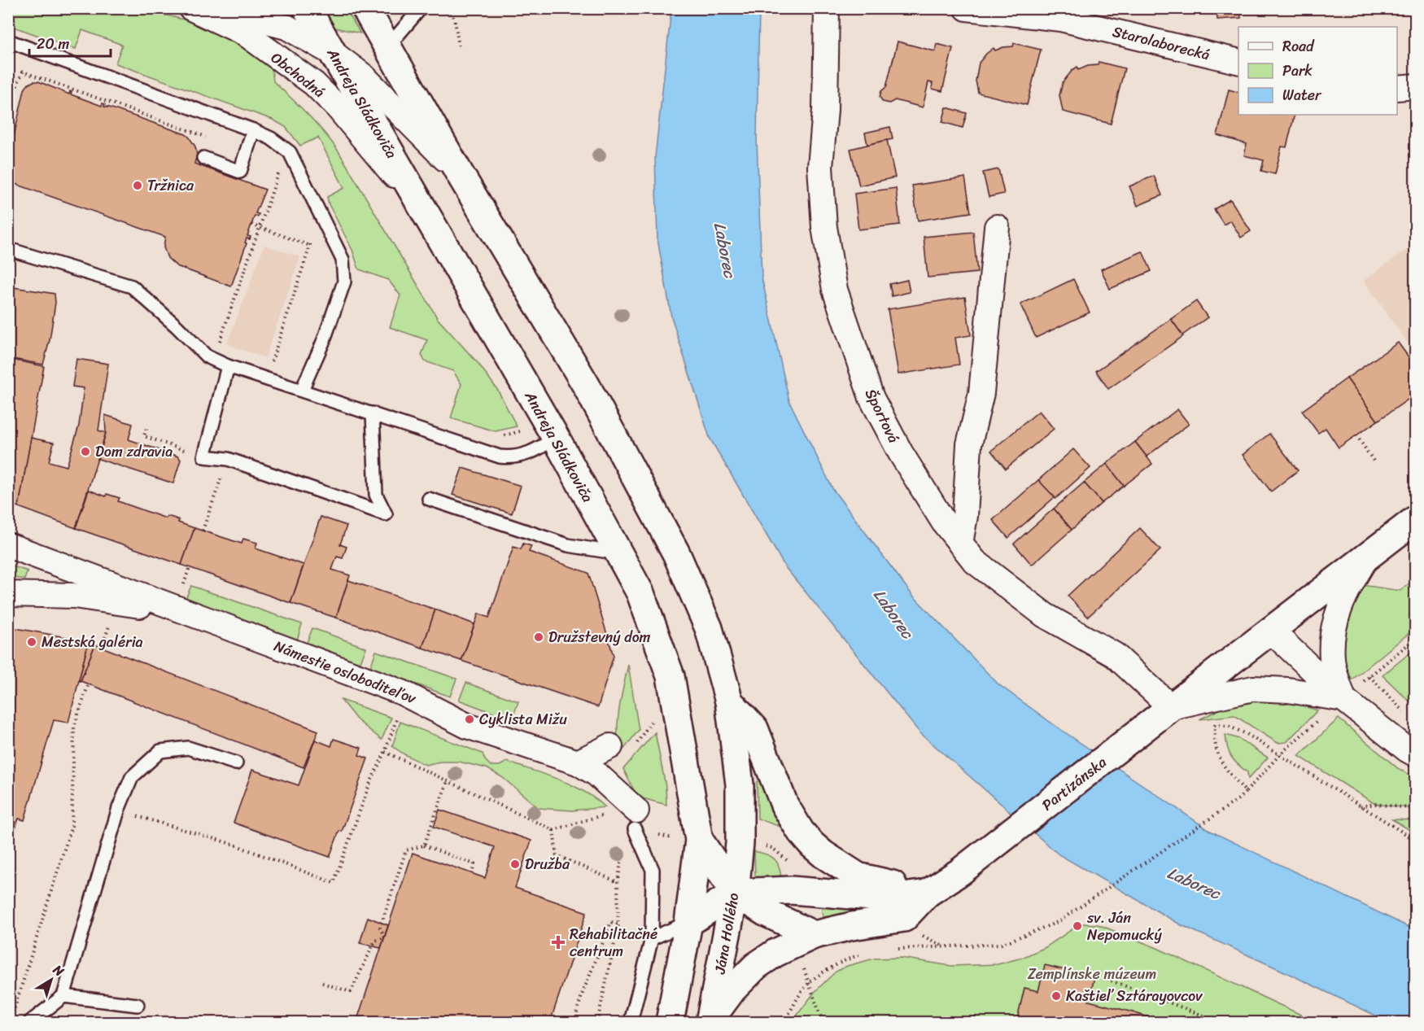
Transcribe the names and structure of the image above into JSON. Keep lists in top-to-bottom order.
{
  "streets": {
    "street": [
      "Starolaborecká",
      "Obchodná",
      "Andreja Sládkoviča",
      "Športová",
      "Námestie osloboditeľov",
      "Partizánska",
      "Jána Hollého"
    ]
  },
  "crossings": [
    ["Obchodná", "Andreja Sládkoviča"],
    ["Športová", "Partizánska"],
    ["Partizánska", "Jána Hollého"]
  ],
  "water": ["Laborec"],
  "parks": ["Zemplínske múzeum"],
  "places": {
    "other": [
      "Tržnica",
      "Dom zdravia",
      "Družstevný dom",
      "Mestská galéria",
      "Cyklista Mižu",
      "Družba",
      "sv. Ján Nepomucký",
      "Kaštieľ Sztárayovcov"
    ],
    "health": ["Rehabilitačné centrum"]
  },
  "legend": ["Road", "Park", "Water"],
  "scale_bar": "20 m",
  "north": "top right"
}
